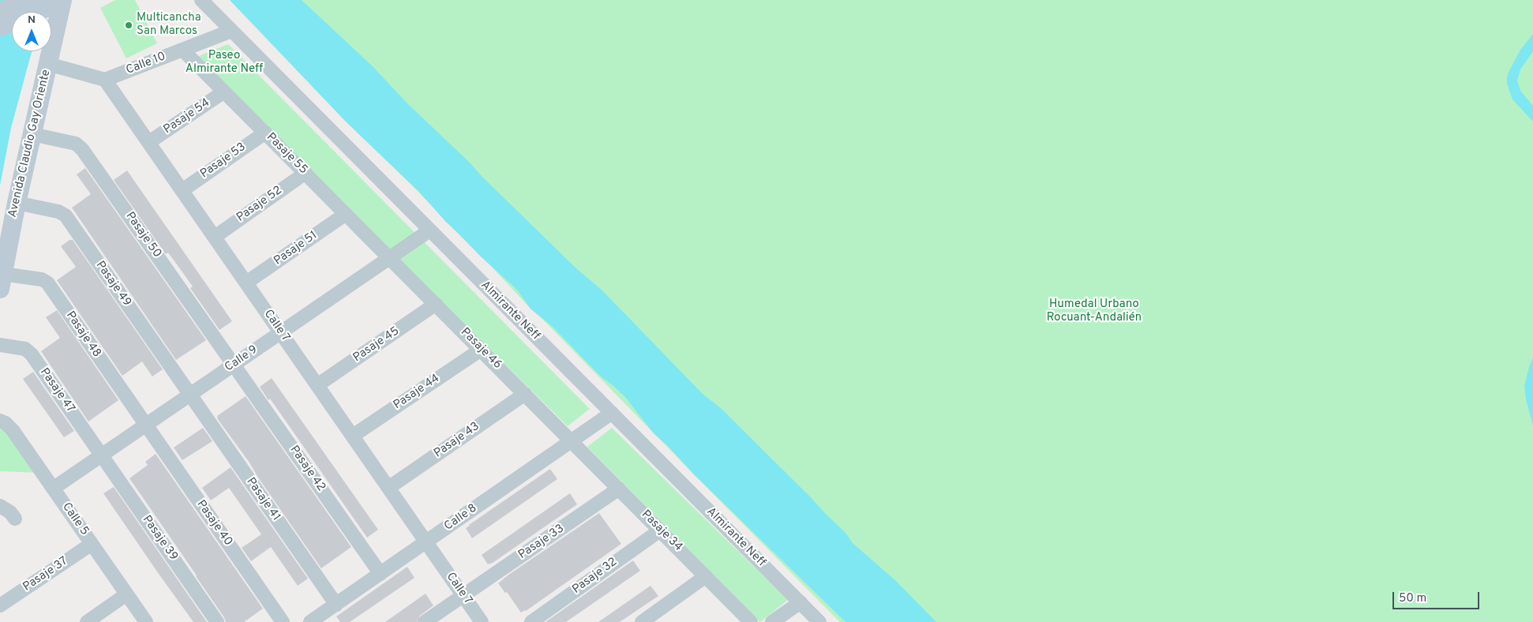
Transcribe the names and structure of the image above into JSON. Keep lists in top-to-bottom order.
{
  "streets": {
    "street": [
      "Calle 10",
      "Pasaje 54",
      "Avenida Claudio Gay Oriente",
      "Pasaje 55",
      "Pasaje 53",
      "Pasaje 52",
      "Pasaje 50",
      "Pasaje 51",
      "Pasaje 49",
      "Almirante Neff",
      "Calle 7",
      "Pasaje 48",
      "Pasaje 45",
      "Pasaje 46",
      "Calle 9",
      "Pasaje 47",
      "Pasaje 44",
      "Pasaje 43",
      "Pasaje 42",
      "Pasaje 41",
      "Calle 8",
      "Calle 5",
      "Pasaje 40",
      "Pasaje 34",
      "Pasaje 39",
      "Pasaje 33",
      "Pasaje 37",
      "Pasaje 32"
    ]
  },
  "crossings": [
    ["Calle 10", "Pasaje 55"],
    ["Calle 10", "Almirante Neff"],
    ["Calle 10", "Calle 7"],
    ["Pasaje 54", "Pasaje 55"],
    ["Pasaje 54", "Calle 7"],
    ["Avenida Claudio Gay Oriente", "Pasaje 50"],
    ["Avenida Claudio Gay Oriente", "Pasaje 49"],
    ["Avenida Claudio Gay Oriente", "Pasaje 48"],
    ["Pasaje 55", "Pasaje 53"],
    ["Pasaje 55", "Pasaje 52"],
    ["Pasaje 55", "Pasaje 51"],
    ["Pasaje 55", "Pasaje 46"],
    ["Pasaje 55", "Calle 9"],
    ["Pasaje 53", "Calle 7"],
    ["Pasaje 52", "Calle 7"],
    ["Pasaje 50", "Calle 9"],
    ["Pasaje 50", "Pasaje 42"],
    ["Pasaje 51", "Calle 7"],
    ["Pasaje 49", "Calle 9"],
    ["Pasaje 49", "Pasaje 41"],
    ["Almirante Neff", "Calle 9"],
    ["Almirante Neff", "Calle 8"],
    ["Calle 7", "Pasaje 45"],
    ["Calle 7", "Calle 9"],
    ["Calle 7", "Pasaje 44"],
    ["Calle 7", "Pasaje 43"],
    ["Calle 7", "Calle 8"],
    ["Calle 7", "Pasaje 33"],
    ["Pasaje 48", "Calle 9"],
    ["Pasaje 48", "Pasaje 40"],
    ["Pasaje 45", "Pasaje 46"],
    ["Pasaje 46", "Calle 9"],
    ["Pasaje 46", "Pasaje 44"],
    ["Pasaje 46", "Pasaje 43"],
    ["Pasaje 46", "Calle 8"],
    ["Pasaje 46", "Pasaje 34"],
    ["Calle 9", "Pasaje 47"],
    ["Calle 9", "Pasaje 42"],
    ["Calle 9", "Pasaje 41"],
    ["Calle 9", "Calle 5"],
    ["Calle 9", "Pasaje 40"],
    ["Calle 9", "Pasaje 39"],
    ["Pasaje 47", "Pasaje 39"],
    ["Pasaje 42", "Calle 8"],
    ["Pasaje 41", "Calle 8"],
    ["Calle 8", "Pasaje 34"],
    ["Calle 5", "Pasaje 37"],
    ["Pasaje 34", "Pasaje 33"],
    ["Pasaje 34", "Pasaje 32"]
  ],
  "parks": ["Paseo Almirante Neff", "Humedal Urbano Rocuant-Andalién"],
  "places": ["Multicancha San Marcos"],
  "scale_bar": "50 m",
  "north": "top"
}
